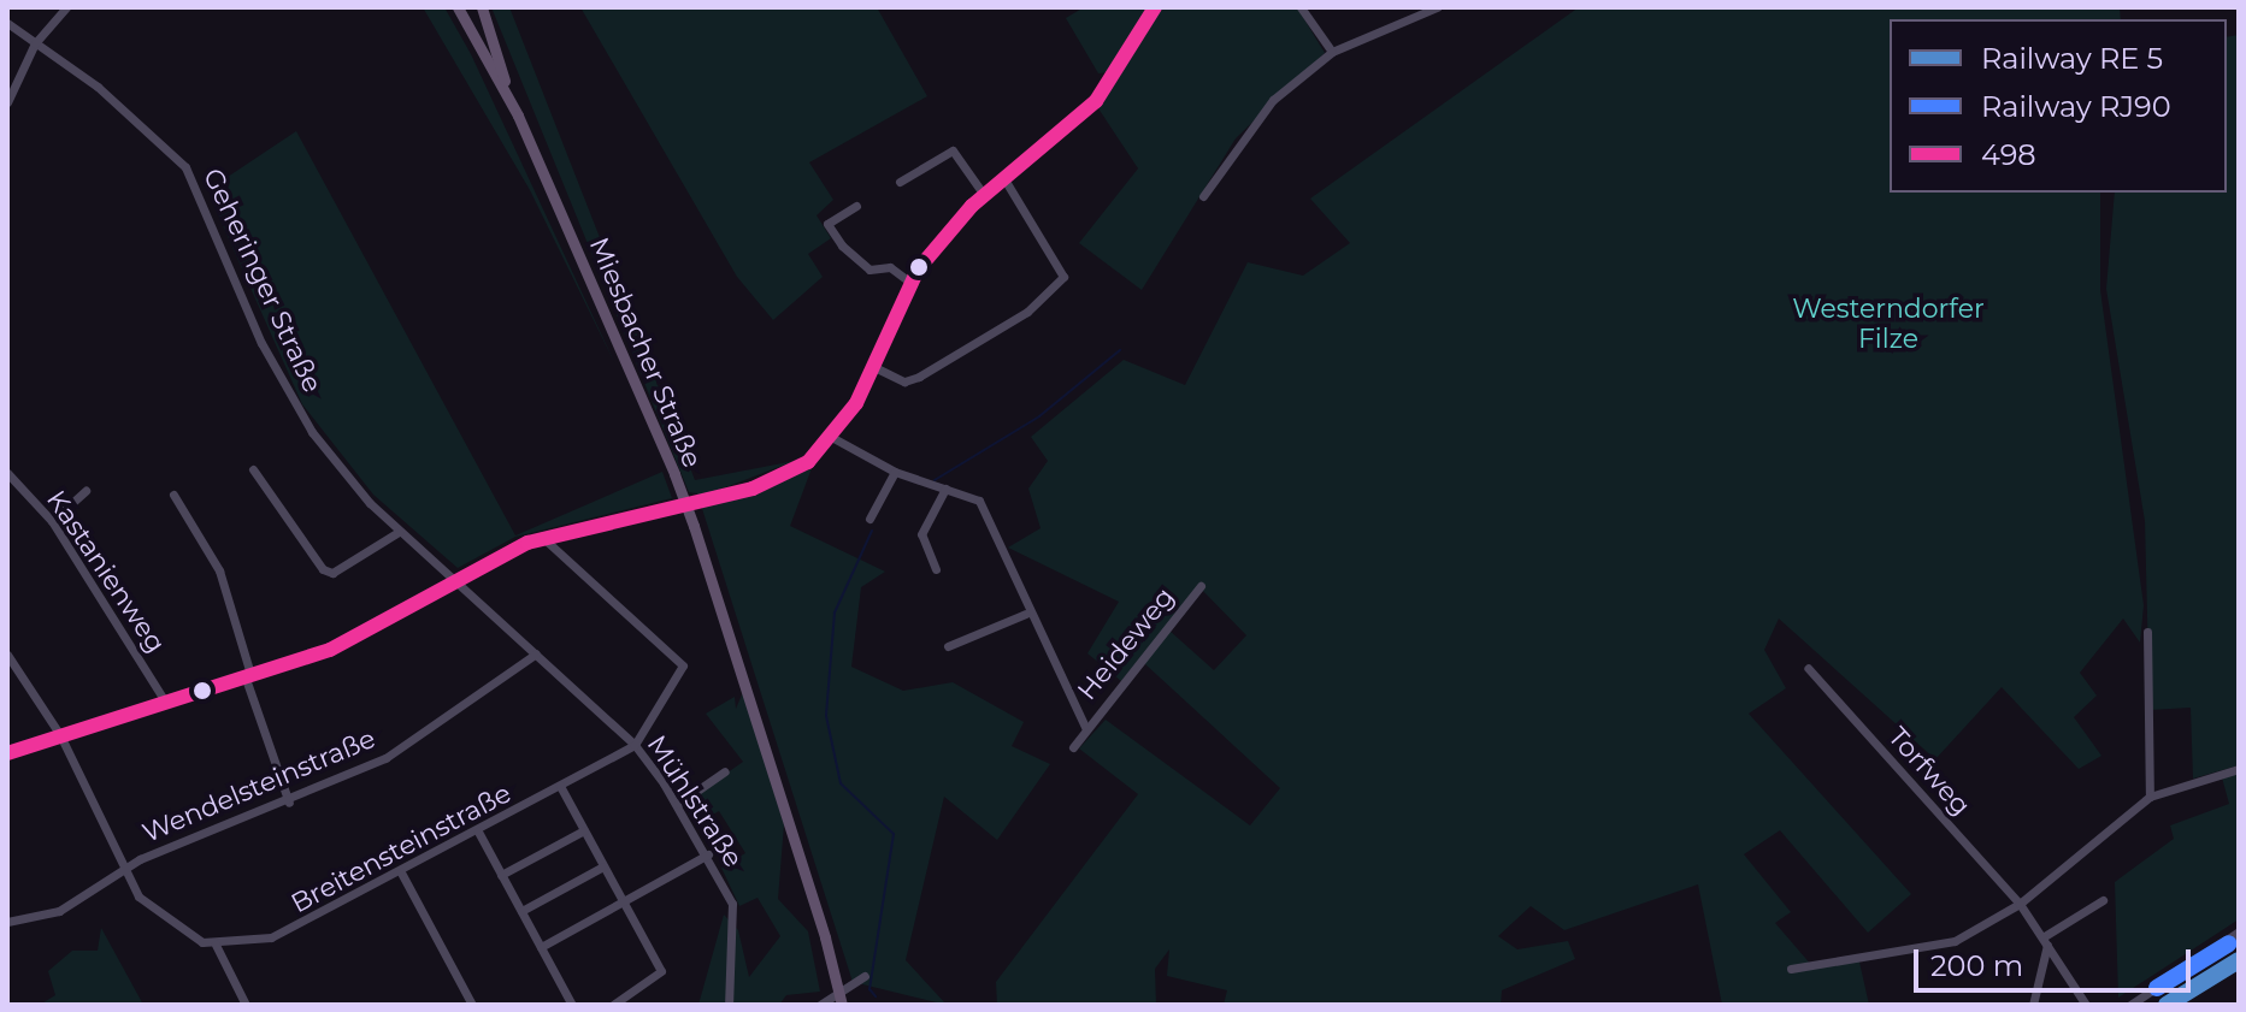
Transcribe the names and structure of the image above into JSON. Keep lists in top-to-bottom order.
{
  "streets": {
    "main road": ["Miesbacher Straße"],
    "street": [
      "Geheringer Straße",
      "Kastanienweg",
      "Heideweg",
      "Torfweg",
      "Wendelsteinstraße",
      "Mühlstraße",
      "Breitensteinstraße"
    ]
  },
  "crossings": [
    ["Geheringer Straße", "Mühlstraße"],
    ["Wendelsteinstraße", "Mühlstraße"],
    ["Mühlstraße", "Breitensteinstraße"]
  ],
  "parks": ["Westerndorfer Filze"],
  "lines": ["transit line 498", "rail line RJ90"],
  "legend": ["Railway RE 5", "Railway RJ90", "498"],
  "scale_bar": "200 m"
}
